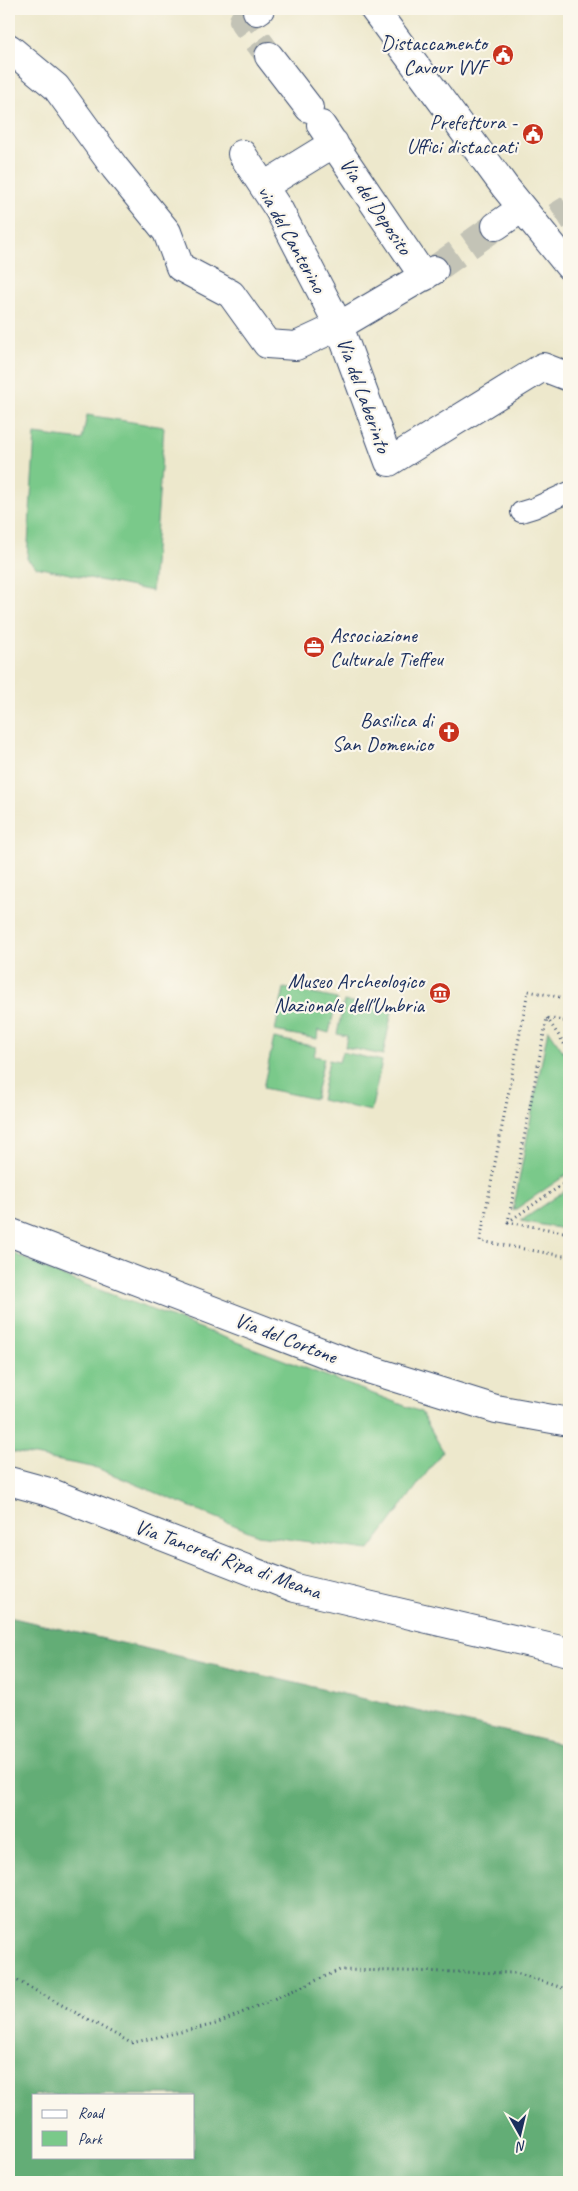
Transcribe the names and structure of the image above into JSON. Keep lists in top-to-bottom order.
{
  "streets": {
    "street": [
      "Via del Deposito",
      "via del Canterino",
      "Via del Laberinto",
      "Via del Cortone",
      "Via Tancredi Ripa di Meana"
    ]
  },
  "crossings": [
    ["Via del Deposito", "via del Canterino"],
    ["Via del Deposito", "Via del Laberinto"],
    ["via del Canterino", "Via del Laberinto"]
  ],
  "places": {
    "public building": ["Distaccamento Cavour VVF", "Prefettura - Uffici distaccati"],
    "office": ["Associazione Culturale Tieffeu"],
    "church": ["Basilica di San Domenico"],
    "museum": ["Museo Archeologico Nazionale dell'Umbria"]
  },
  "legend": ["Road", "Park"],
  "north": "bottom"
}
